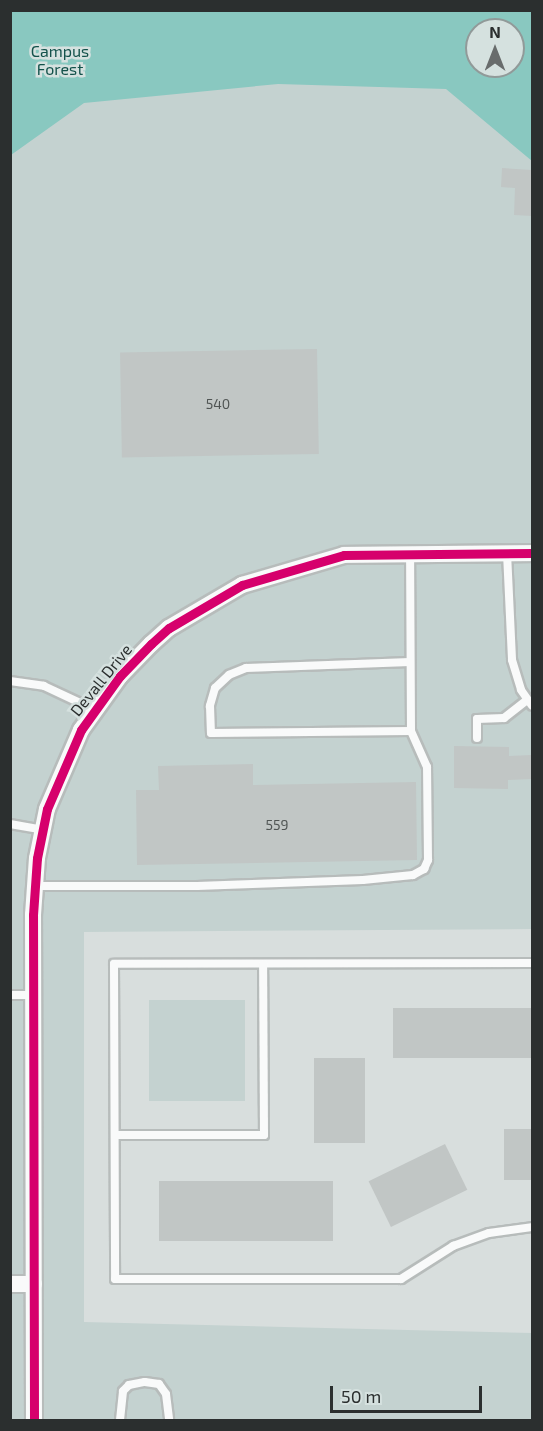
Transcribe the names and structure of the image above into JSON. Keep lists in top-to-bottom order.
{
  "streets": {
    "street": ["Devall Drive"]
  },
  "parks": ["Campus Forest"],
  "house_numbers": ["540", "559"],
  "scale_bar": "50 m",
  "north": "top"
}
